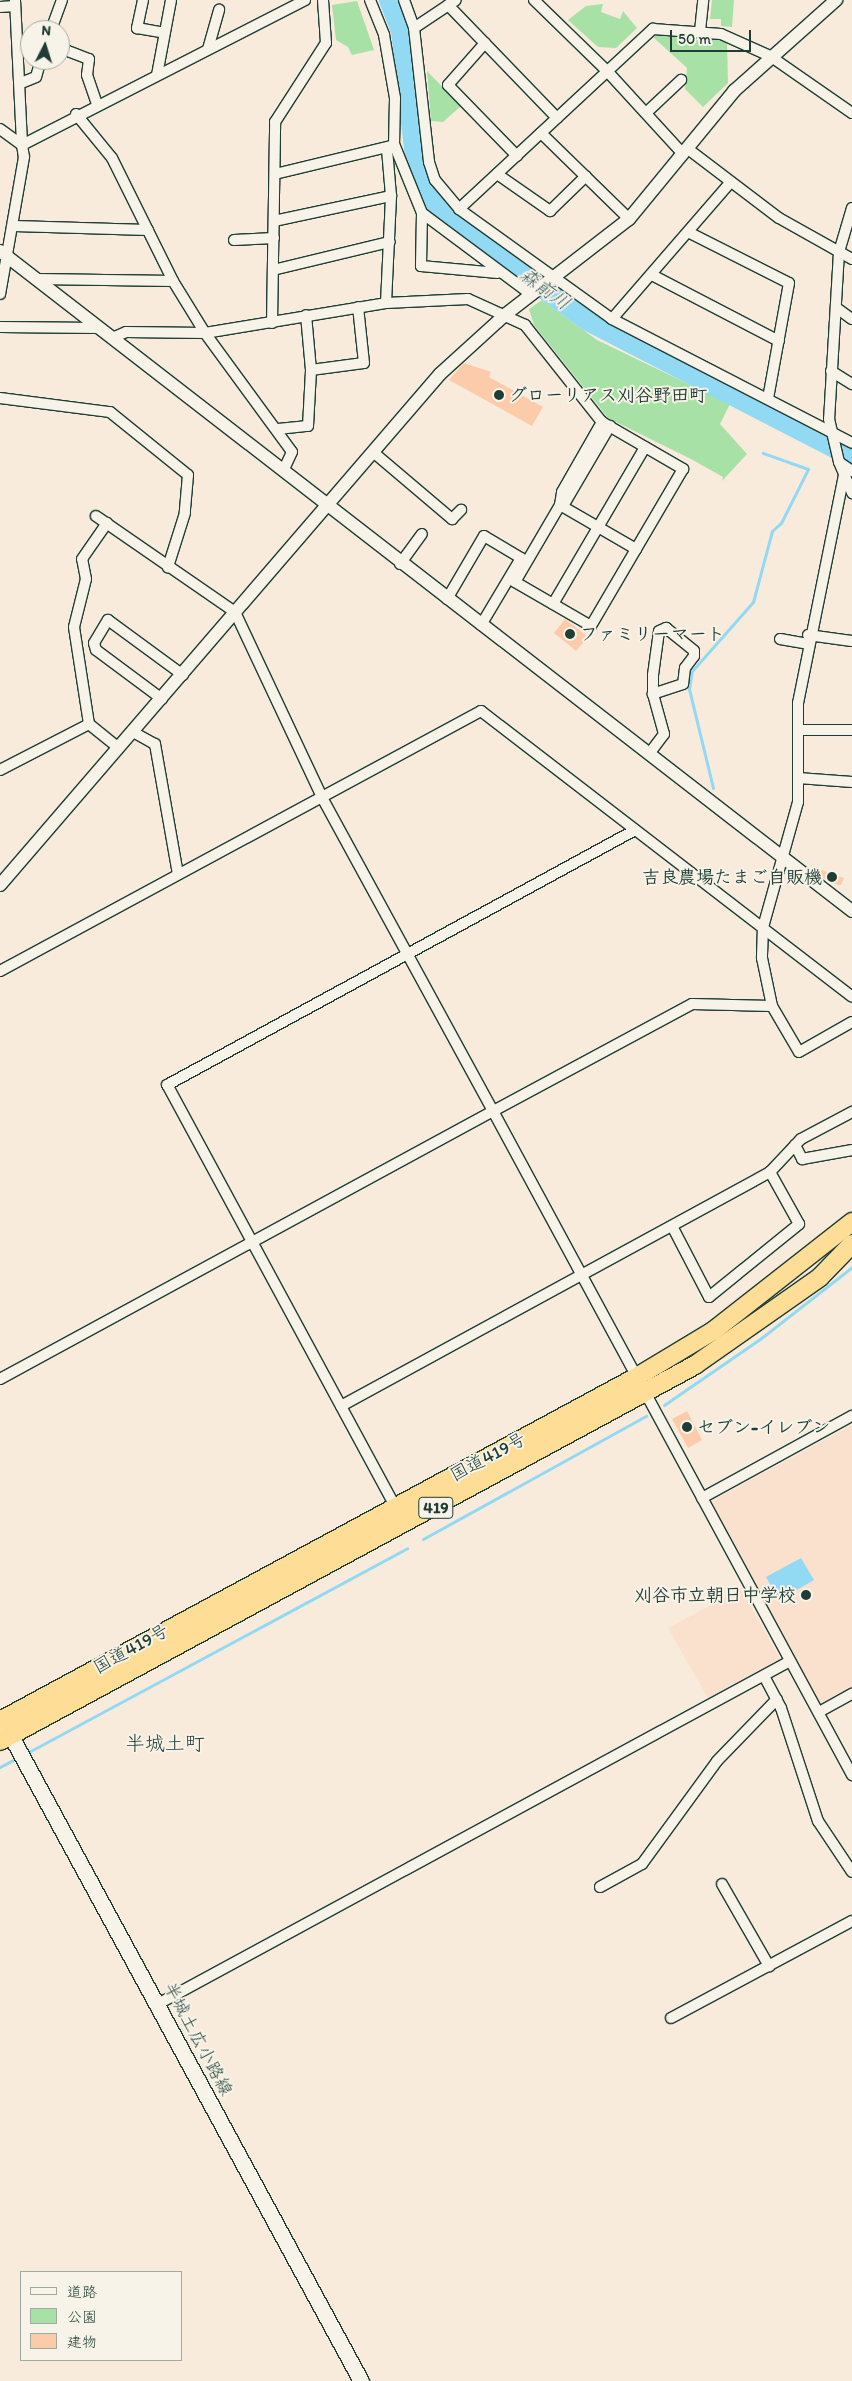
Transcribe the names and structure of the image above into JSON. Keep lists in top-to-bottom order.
{
  "streets": {
    "highway": ["国道419号", "419"],
    "main road": ["半城土広小路線"]
  },
  "crossings": [
    ["国道419号", "半城土広小路線"]
  ],
  "districts": ["半城土町"],
  "water": ["森前川"],
  "places": [
    "グローリアス刈谷野田町",
    "ファミリーマート",
    "吉良農場たまご自販機",
    "セブン-イレブン",
    "刈谷市立朝日中学校"
  ],
  "legend": ["道路", "公園", "建物"],
  "scale_bar": "50 m",
  "north": "top"
}
